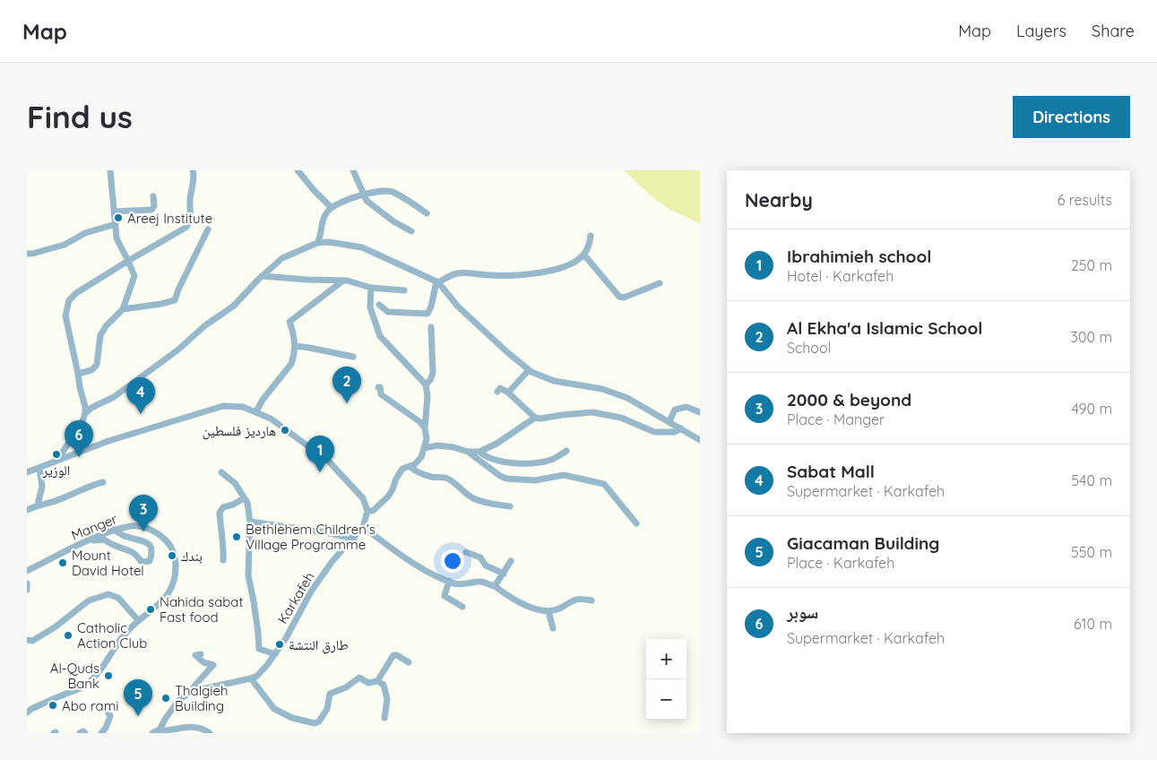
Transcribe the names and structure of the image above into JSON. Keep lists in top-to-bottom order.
{
  "streets": {
    "street": ["Manger", "Karkafeh"]
  },
  "places": [
    "Areej Institute",
    "هارديز فلسطين",
    "الوزير",
    "Bethlehem Children’s Village Programme",
    "بندك",
    "Mount David Hotel",
    "Nahida sabat Fast food",
    "Catholic Action Club",
    "طارق النتشة",
    "Al-Quds Bank",
    "Thalgieh Building",
    "Abo rami"
  ],
  "page": {
    "header": "Map",
    "nav": ["Map", "Layers", "Share"],
    "buttons": "Directions",
    "title": "Find us",
    "heading": ["Nearby", "6 results"],
    "list": [
      {
        "mark": "1",
        "name": "Ibrahimieh school",
        "note": "Hotel · Karkafeh",
        "value": "250 m"
      },
      {
        "mark": "2",
        "name": "Al Ekha'a Islamic School",
        "note": "School",
        "value": "300 m"
      },
      {
        "mark": "3",
        "name": "2000 & beyond",
        "note": "Place · Manger",
        "value": "490 m"
      },
      {
        "mark": "4",
        "name": "Sabat Mall",
        "note": "Supermarket · Karkafeh",
        "value": "540 m"
      },
      {
        "mark": "5",
        "name": "Giacaman Building",
        "note": "Place · Karkafeh",
        "value": "550 m"
      },
      {
        "mark": "6",
        "name": "سوبر",
        "note": "Supermarket · Karkafeh",
        "value": "610 m"
      }
    ],
    "pins": [
      "2",
      "4",
      "6",
      "1",
      "3",
      "5"
    ],
    "map_buttons": ["+", "−"]
  }
}
